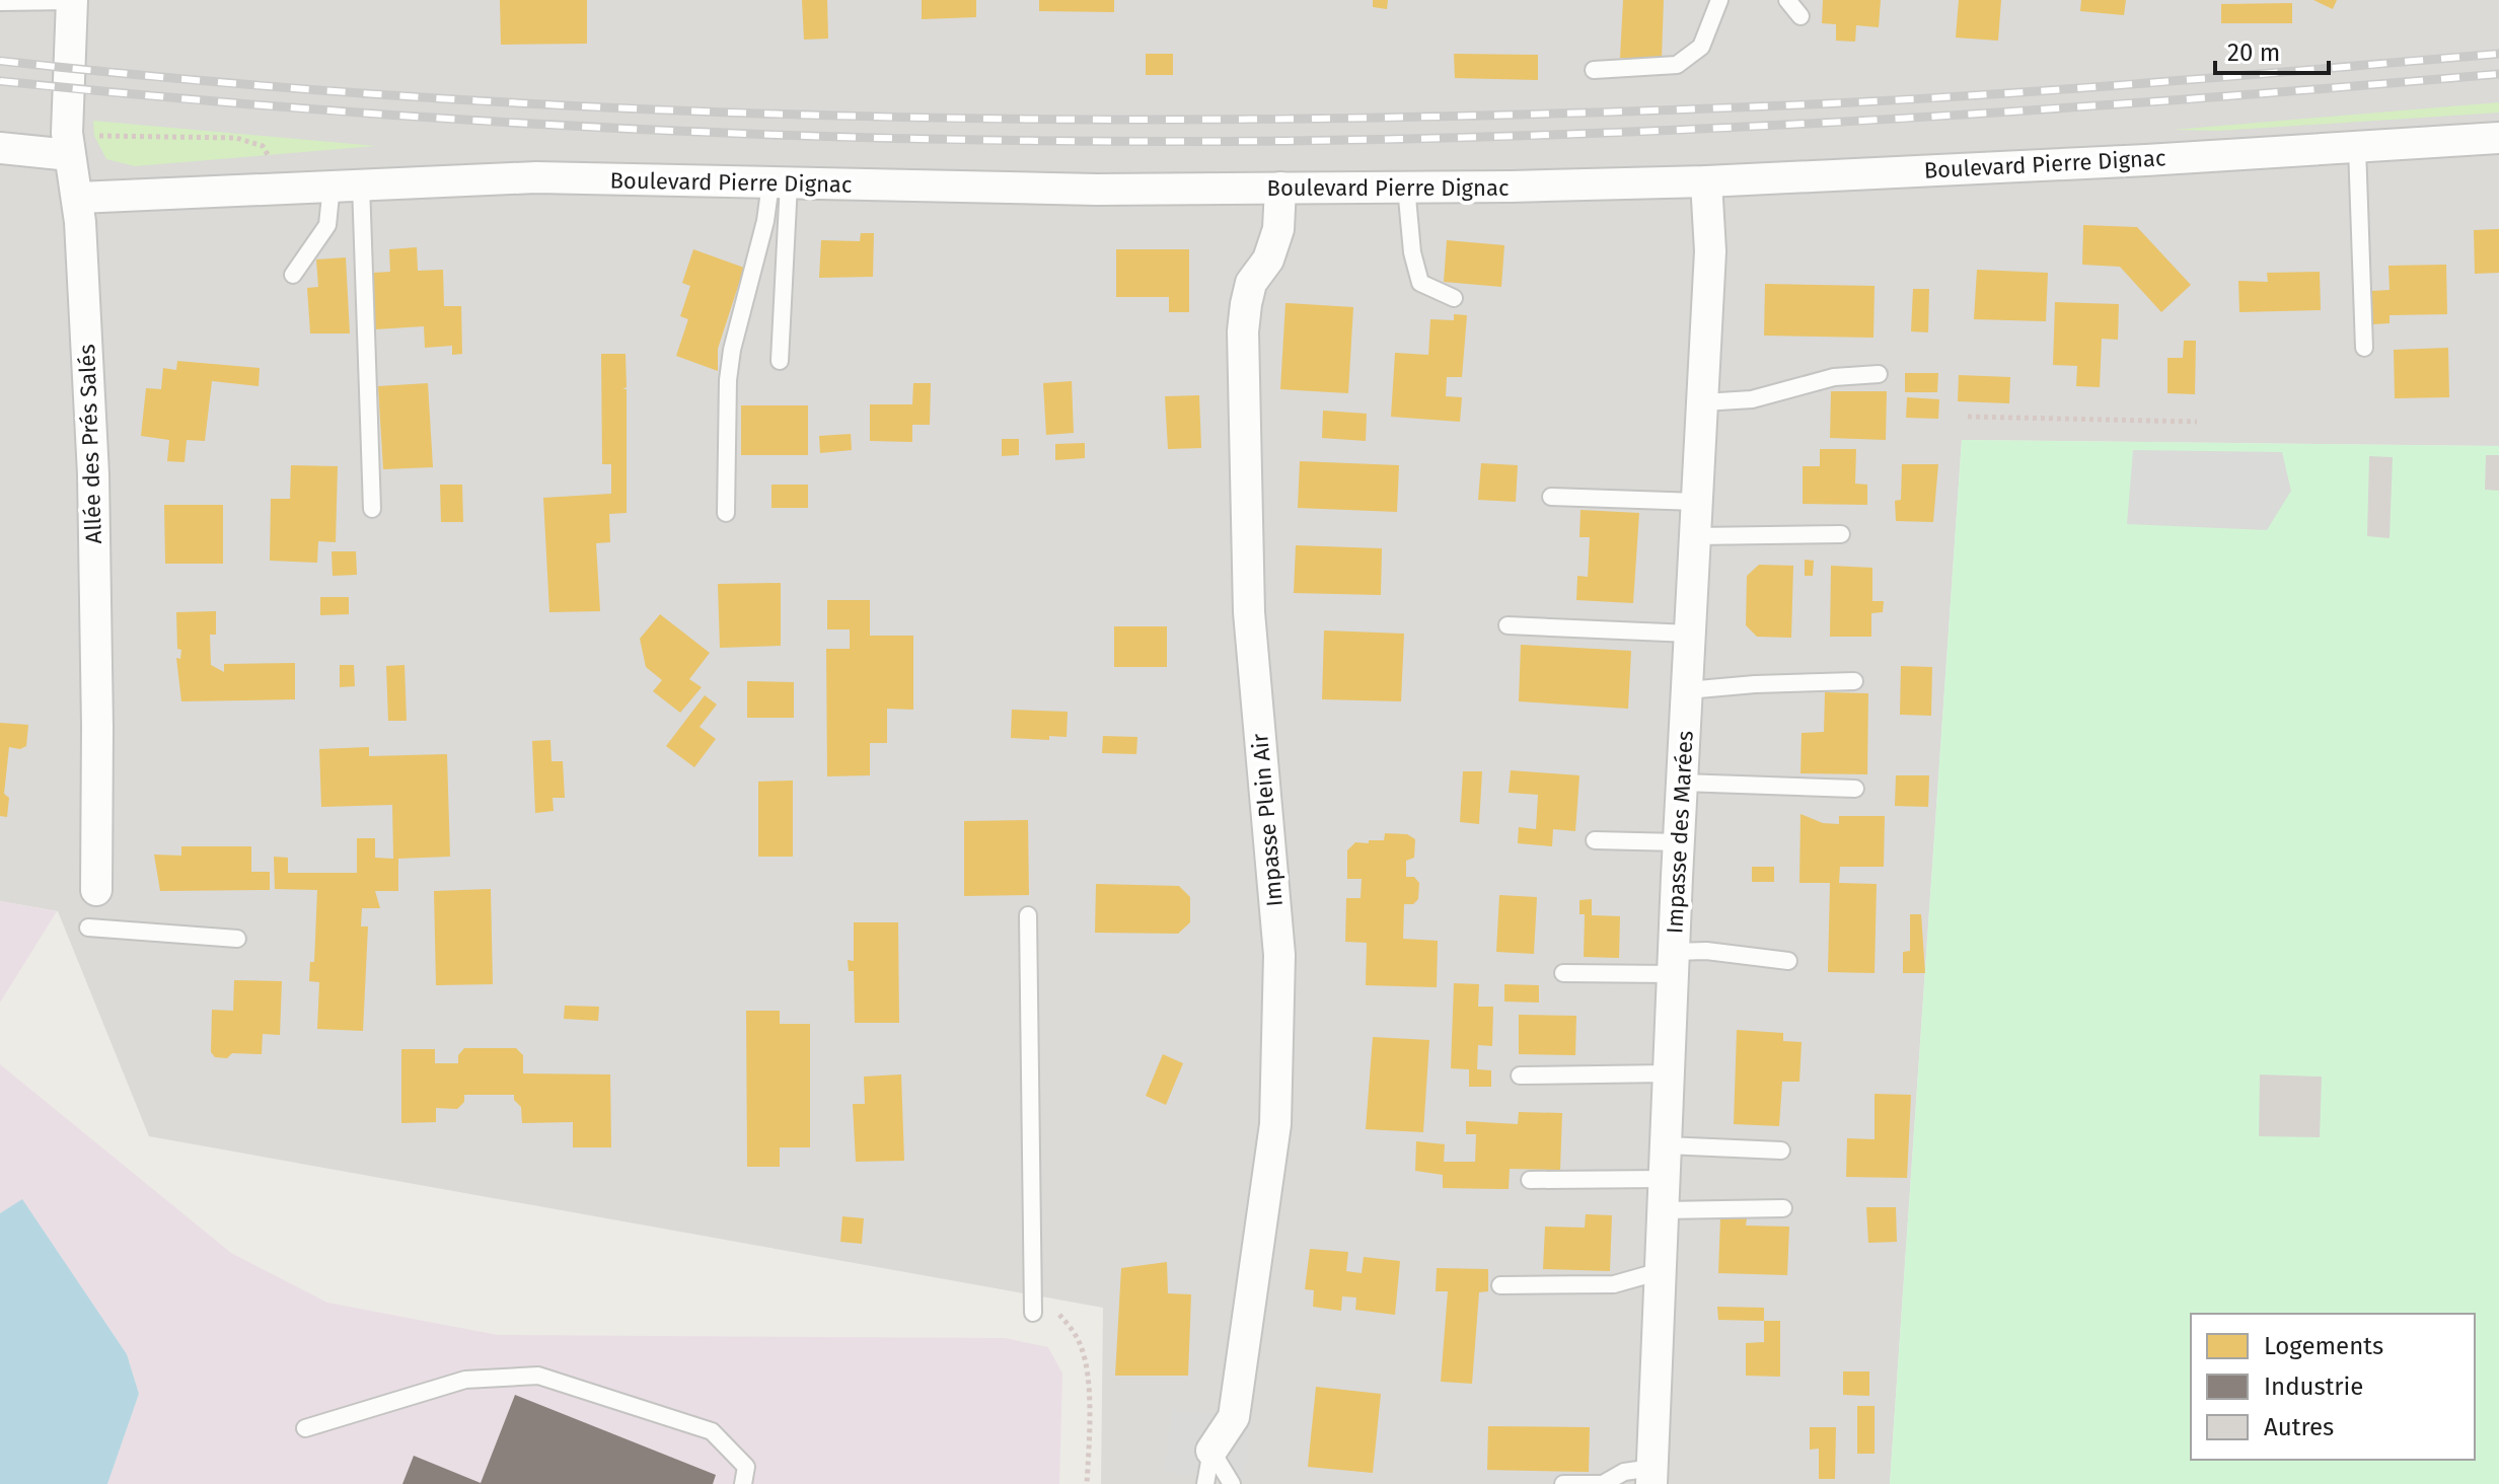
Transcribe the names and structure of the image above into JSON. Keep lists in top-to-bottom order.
{
  "streets": {
    "street": [
      "Boulevard Pierre Dignac",
      "Allée des Prés Salés",
      "Impasse Plein Air",
      "Impasse des Marées"
    ]
  },
  "crossings": [
    ["Boulevard Pierre Dignac", "Allée des Prés Salés"],
    ["Boulevard Pierre Dignac", "Impasse Plein Air"],
    ["Boulevard Pierre Dignac", "Impasse des Marées"]
  ],
  "legend": ["Logements", "Industrie", "Autres"],
  "scale_bar": "20 m"
}
